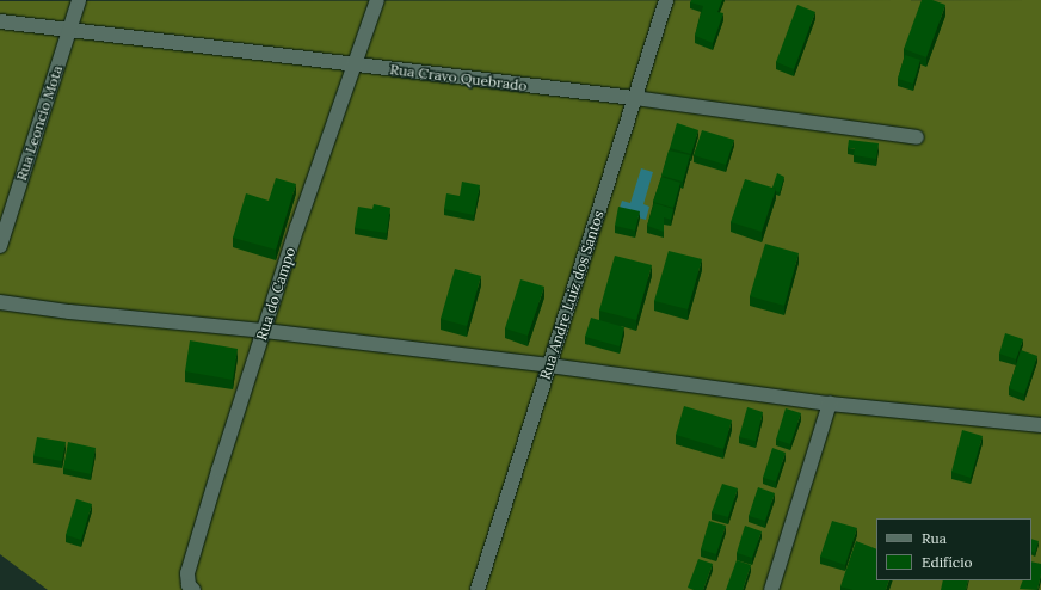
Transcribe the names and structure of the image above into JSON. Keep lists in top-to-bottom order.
{
  "streets": {
    "street": [
      "Rua Cravo Quebrado",
      "Rua Leoncio Mota",
      "Rua do Campo",
      "Rua Andre Luiz dos Santos"
    ]
  },
  "crossings": [
    ["Rua Cravo Quebrado", "Rua Leoncio Mota"],
    ["Rua Cravo Quebrado", "Rua do Campo"],
    ["Rua Cravo Quebrado", "Rua Andre Luiz dos Santos"]
  ],
  "legend": ["Rua", "Edifício"]
}
